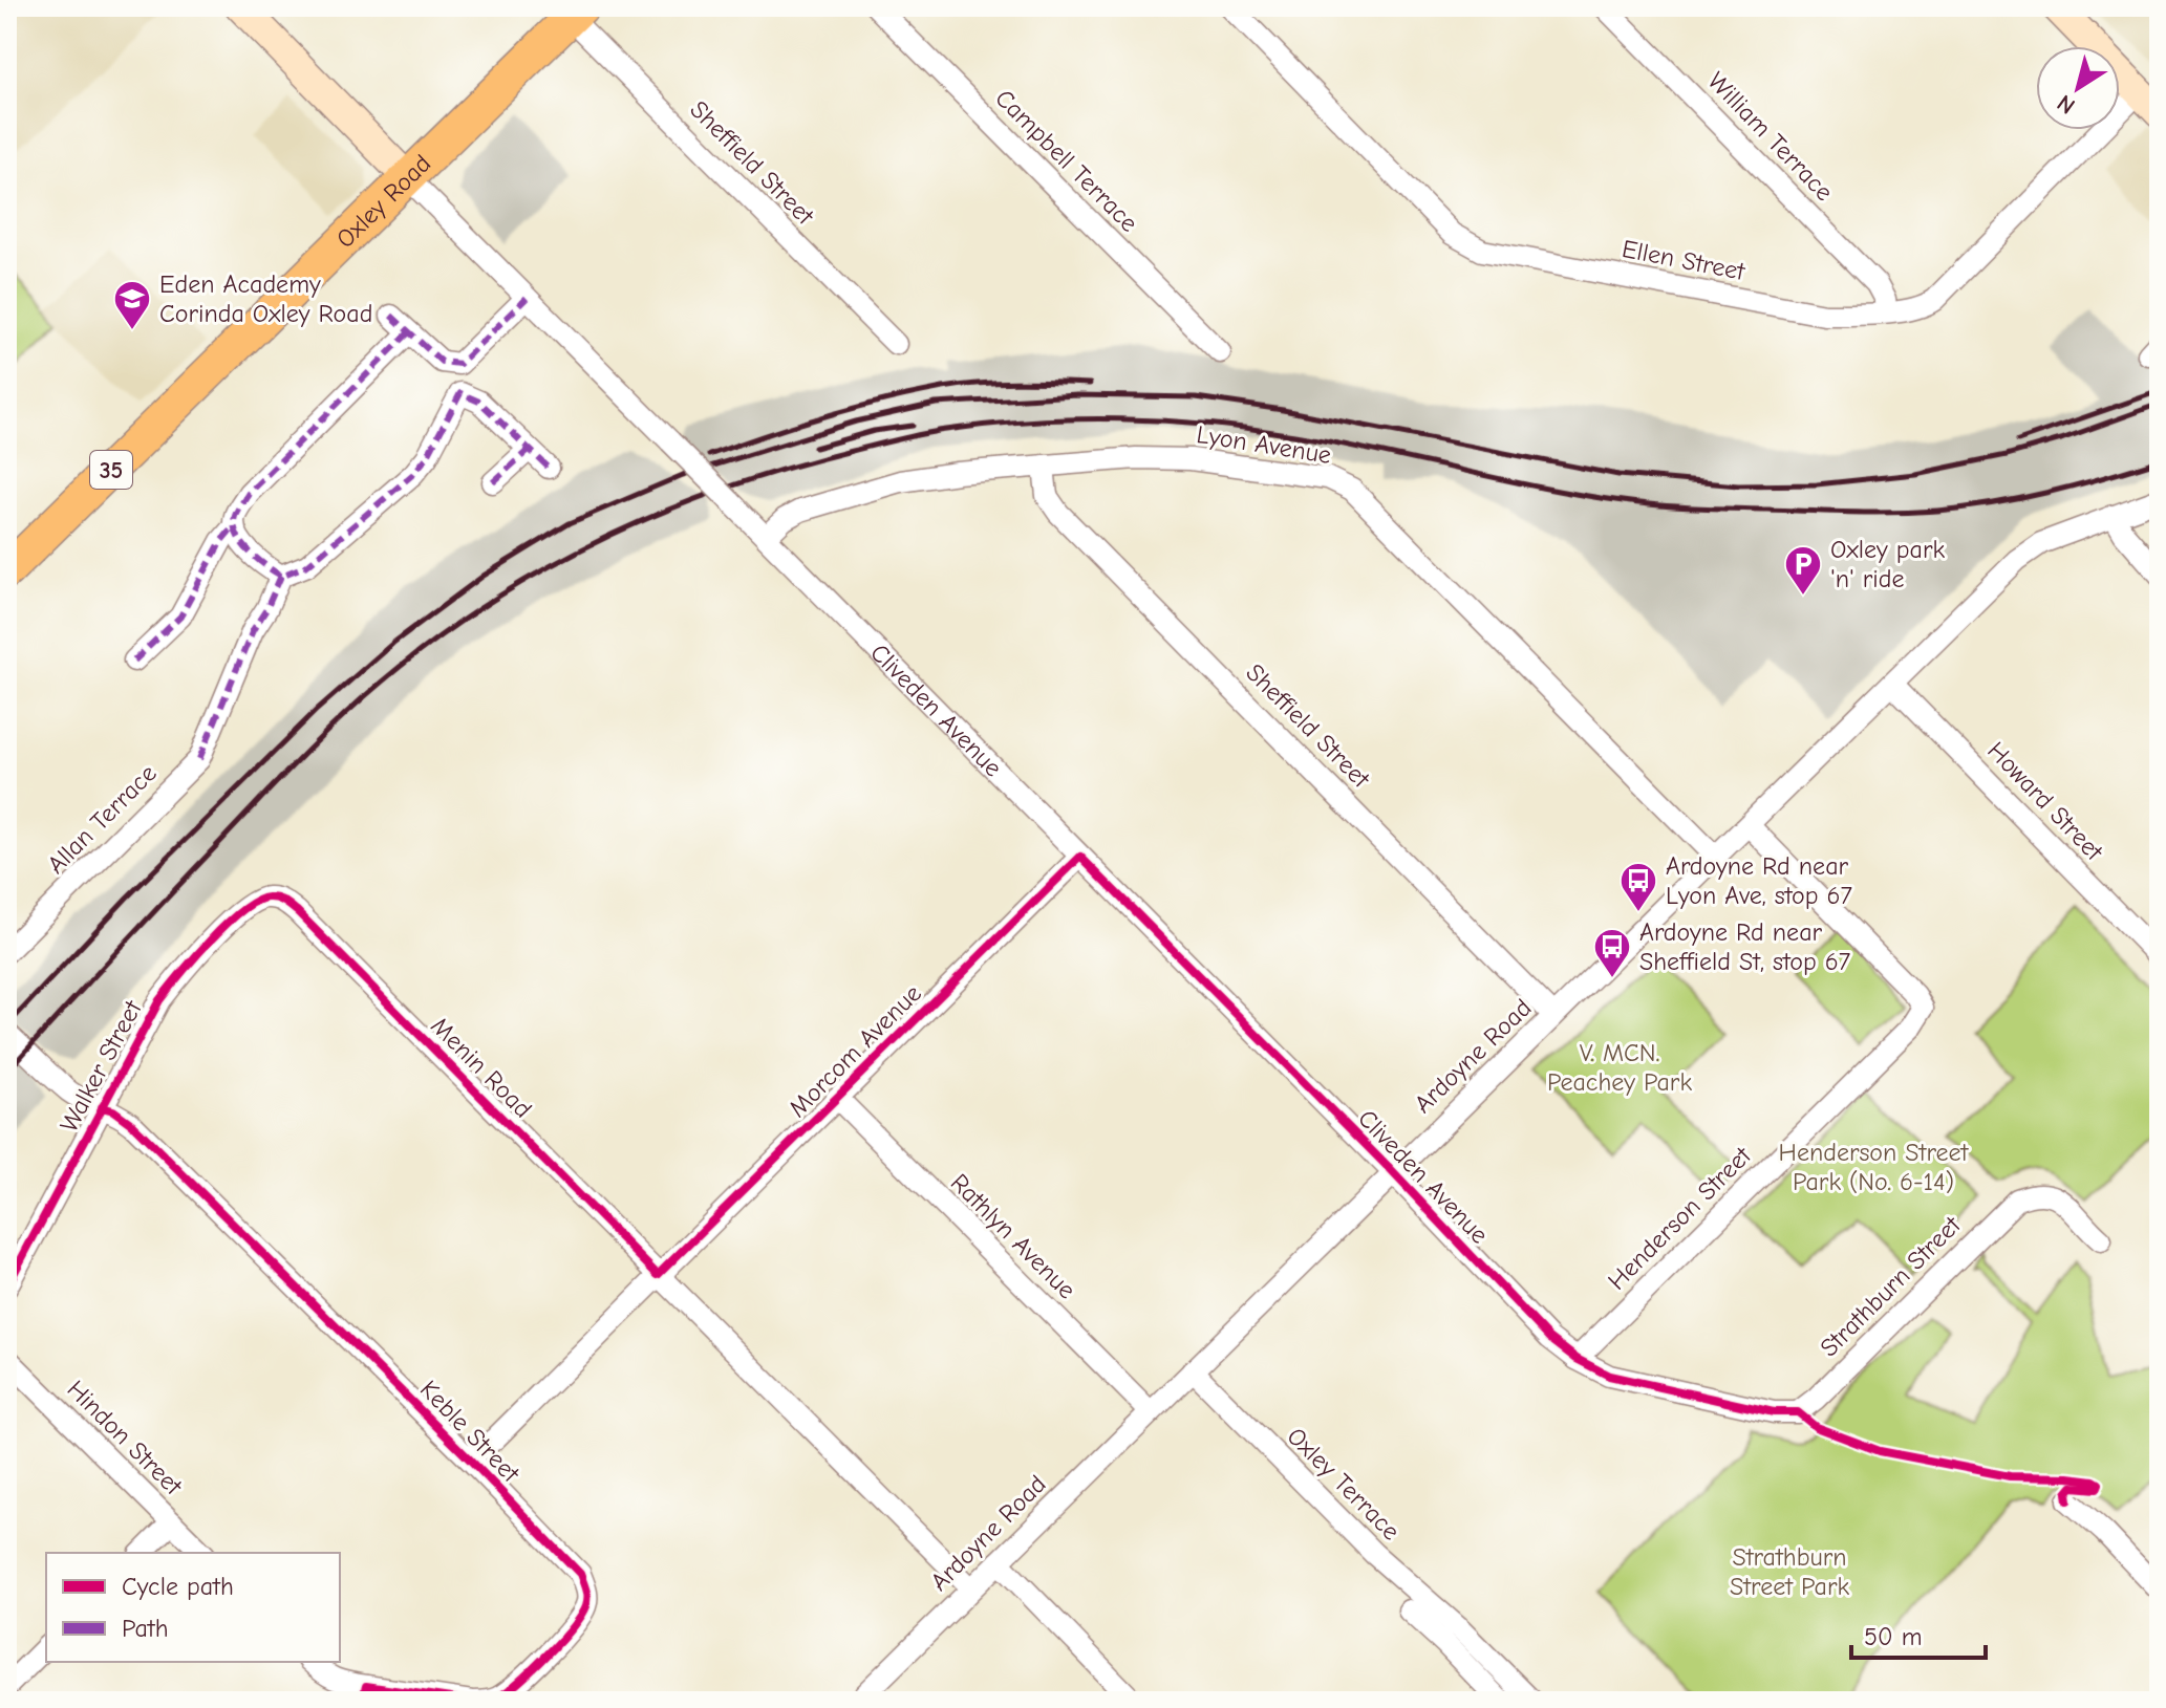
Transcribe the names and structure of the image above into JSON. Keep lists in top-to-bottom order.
{
  "streets": {
    "main road": ["Oxley Road", "35"],
    "street": [
      "William Terrace",
      "Campbell Terrace",
      "Sheffield Street",
      "Ellen Street",
      "Lyon Avenue",
      "Cliveden Avenue",
      "Howard Street",
      "Allan Terrace",
      "Morcom Avenue",
      "Ardoyne Road",
      "Walker Street",
      "Menin Road",
      "Henderson Street",
      "Rathlyn Avenue",
      "Strathburn Street",
      "Keble Street",
      "Hindon Street",
      "Oxley Terrace"
    ]
  },
  "crossings": [
    ["William Terrace", "Ellen Street"],
    ["Sheffield Street", "Oxley Road"],
    ["Sheffield Street", "Lyon Avenue"],
    ["Sheffield Street", "Ardoyne Road"],
    ["Oxley Road", "Cliveden Avenue"],
    ["Lyon Avenue", "Cliveden Avenue"],
    ["Lyon Avenue", "Ardoyne Road"],
    ["Cliveden Avenue", "Morcom Avenue"],
    ["Cliveden Avenue", "Ardoyne Road"],
    ["Cliveden Avenue", "Henderson Street"],
    ["Cliveden Avenue", "Strathburn Street"],
    ["Howard Street", "Ardoyne Road"],
    ["Morcom Avenue", "Menin Road"],
    ["Morcom Avenue", "Rathlyn Avenue"],
    ["Morcom Avenue", "Keble Street"],
    ["Ardoyne Road", "Menin Road"],
    ["Ardoyne Road", "Henderson Street"],
    ["Ardoyne Road", "Rathlyn Avenue"],
    ["Ardoyne Road", "Oxley Terrace"],
    ["Walker Street", "Menin Road"],
    ["Walker Street", "Keble Street"]
  ],
  "parks": ["V. MCN. Peachey Park", "Henderson Street Park (No. 6-14)", "Strathburn Street Park"],
  "places": {
    "school or university": ["Eden Academy Corinda Oxley Road"],
    "parking": ["Oxley park 'n' ride"],
    "bus stop": ["Ardoyne Rd near Lyon Ave, stop 67", "Ardoyne Rd near Sheffield St, stop 67"]
  },
  "legend": ["Cycle path", "Path"],
  "scale_bar": "50 m",
  "north": "bottom left"
}
